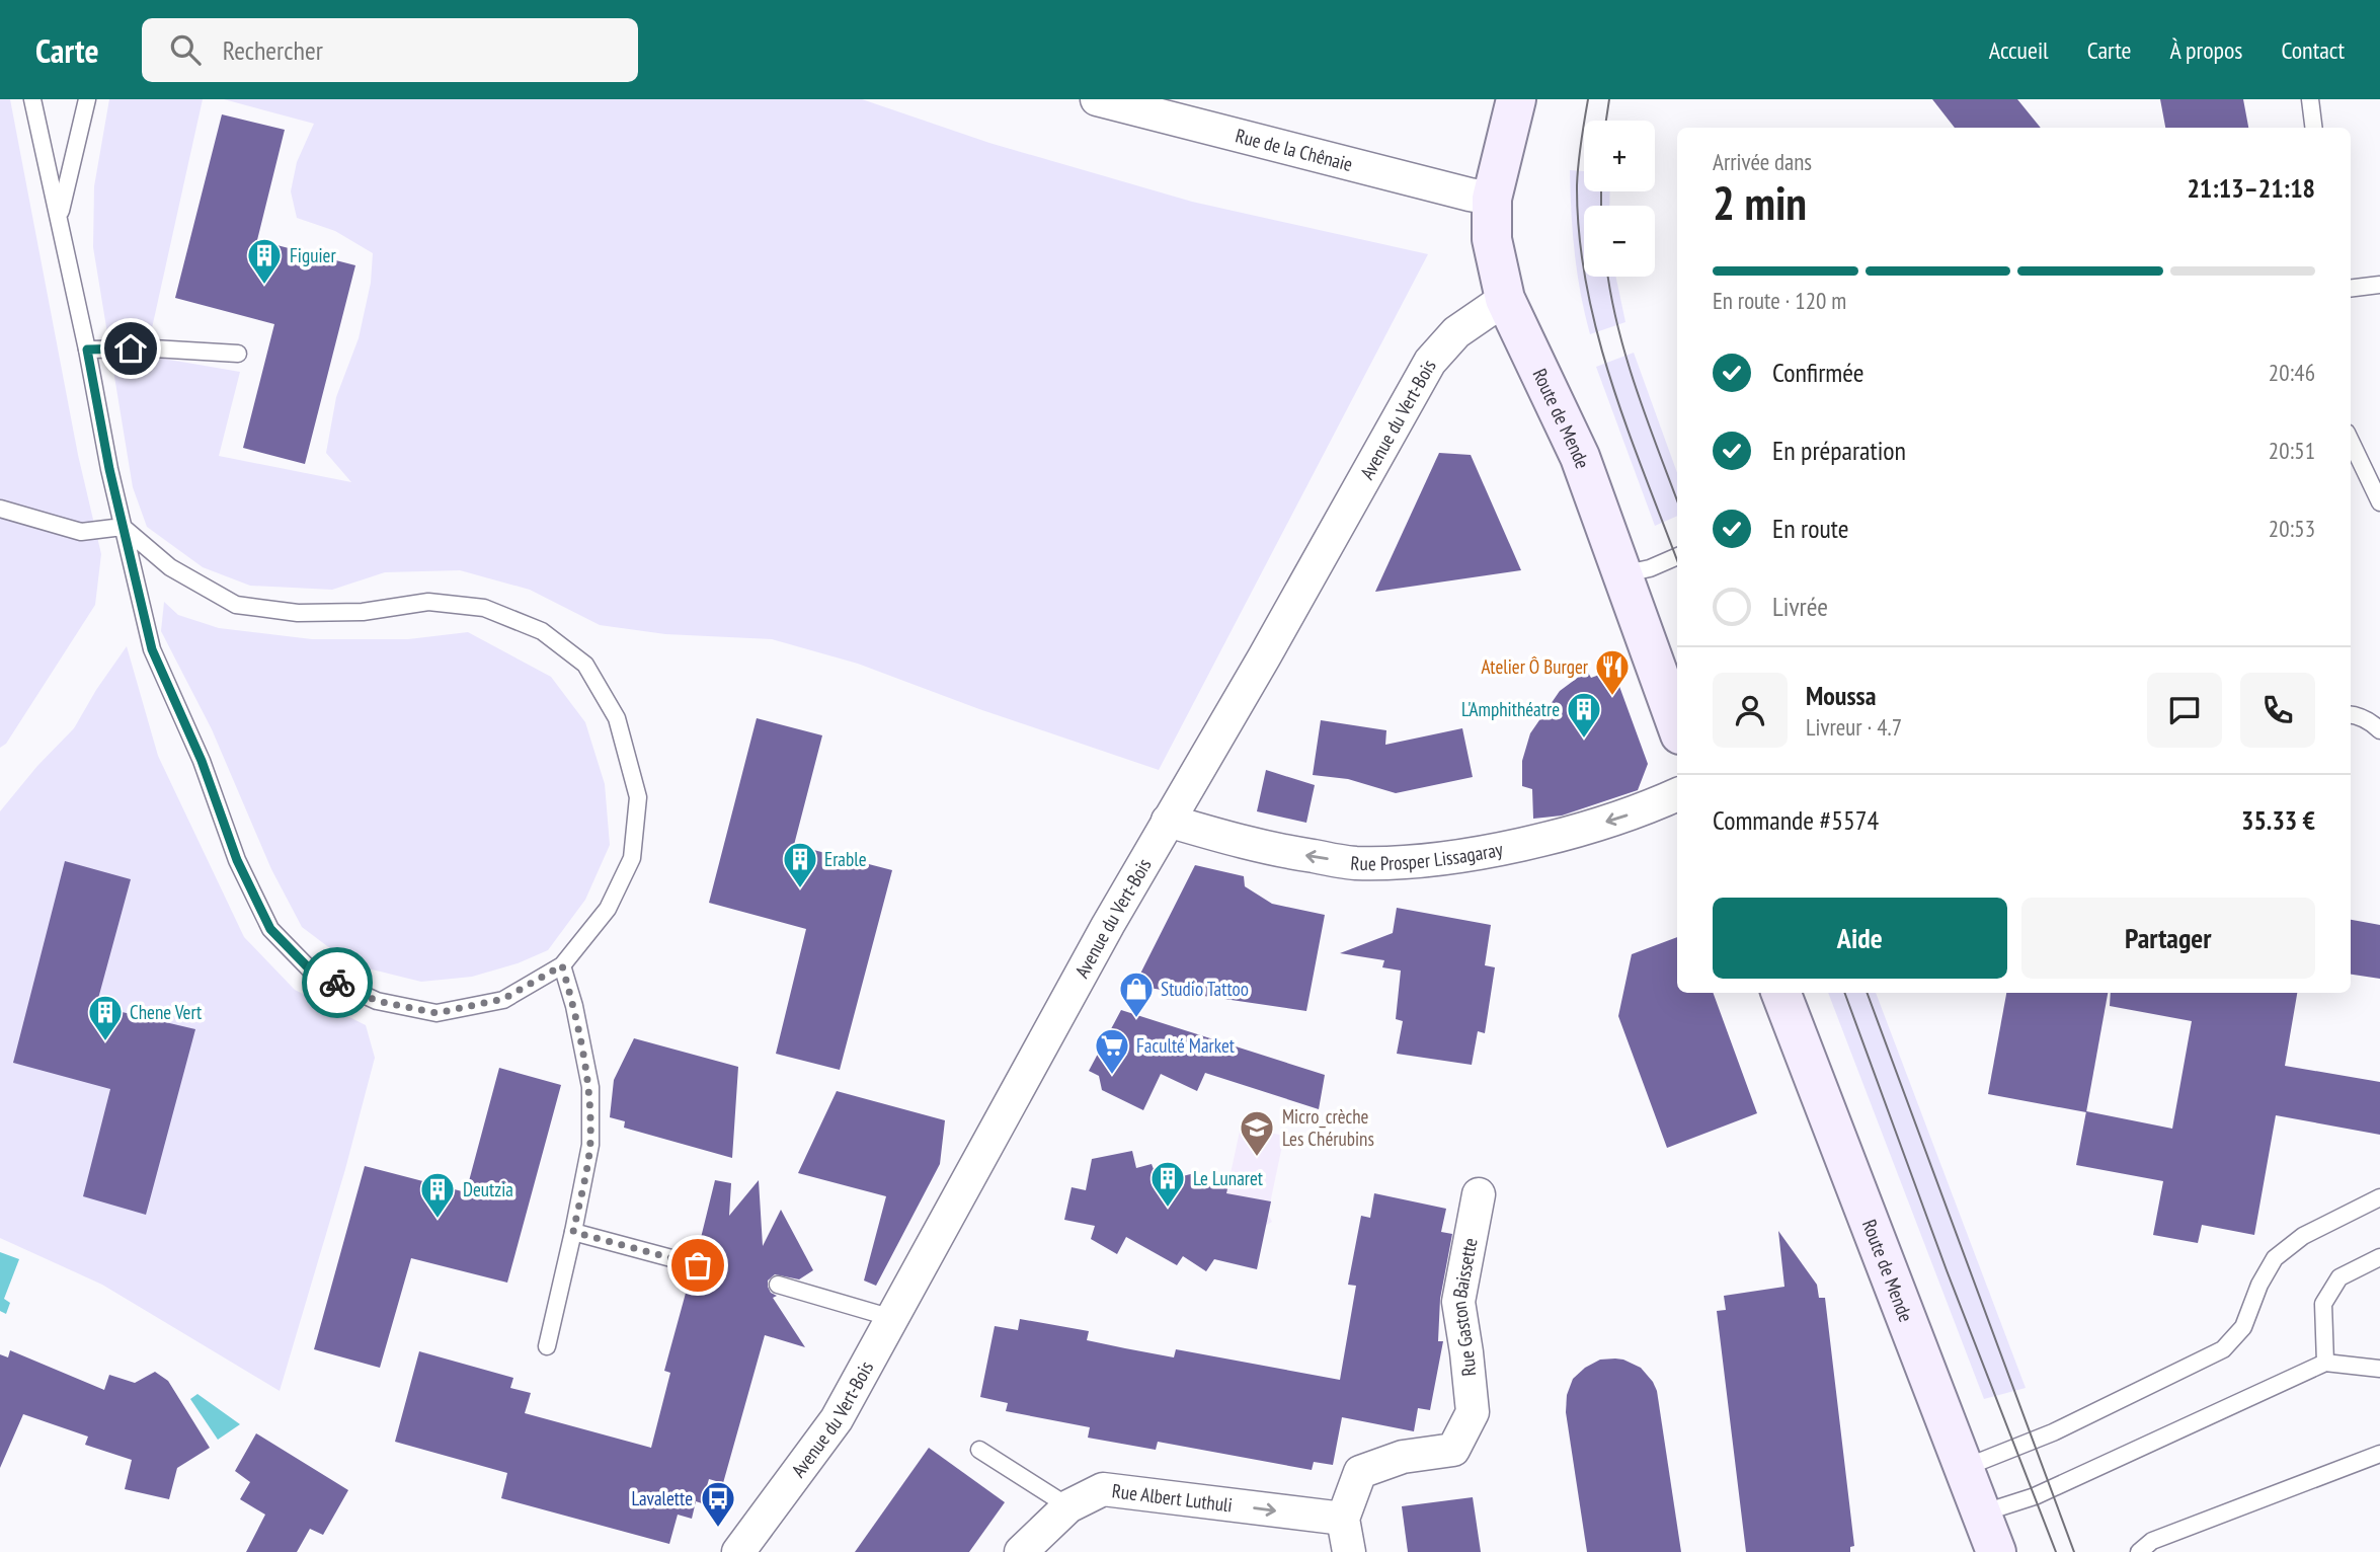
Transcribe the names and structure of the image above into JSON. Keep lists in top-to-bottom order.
{
  "streets": {
    "main road": ["Route de Mende"],
    "street": [
      "Rue de la Chênaie",
      "Avenue du Vert-Bois",
      "Rue Prosper Lissagaray",
      "Rue Gaston Baissette",
      "Rue Albert Luthuli"
    ]
  },
  "crossings": [
    ["Rue de la Chênaie", "Route de Mende"],
    ["Avenue du Vert-Bois", "Route de Mende"],
    ["Avenue du Vert-Bois", "Rue Prosper Lissagaray"],
    ["Rue Gaston Baissette", "Rue Albert Luthuli"]
  ],
  "one_way": ["Rue Prosper Lissagaray", "Rue Albert Luthuli"],
  "places": {
    "building": [
      "Figuier",
      "L'Amphithéatre",
      "Erable",
      "Chene Vert",
      "Le Lunaret",
      "Deutzia"
    ],
    "restaurant": ["Atelier Ô Burger"],
    "shop": ["Studio Tattoo"],
    "supermarket": ["Faculté Market"],
    "school or university": ["Micro_crèche Les Chérubins"],
    "bus stop": ["Lavalette"]
  },
  "page": {
    "header": "Carte",
    "search": "Rechercher",
    "nav": [
      "Accueil",
      "Carte",
      "À propos",
      "Contact"
    ],
    "map_buttons": ["+", "−"],
    "heading": ["2 min", "Arrivée dans", "21:13–21:18"],
    "panel": [
      "Moussa",
      "Livreur · 4.7",
      "Commande #5574",
      "35.33 €"
    ],
    "bar": "En route · 120 m",
    "list": [
      ["Confirmée", "20:46"],
      ["En préparation", "20:51"],
      ["En route", "20:53"],
      "Livrée"
    ],
    "buttons": ["Aide", "Partager"]
  }
}
